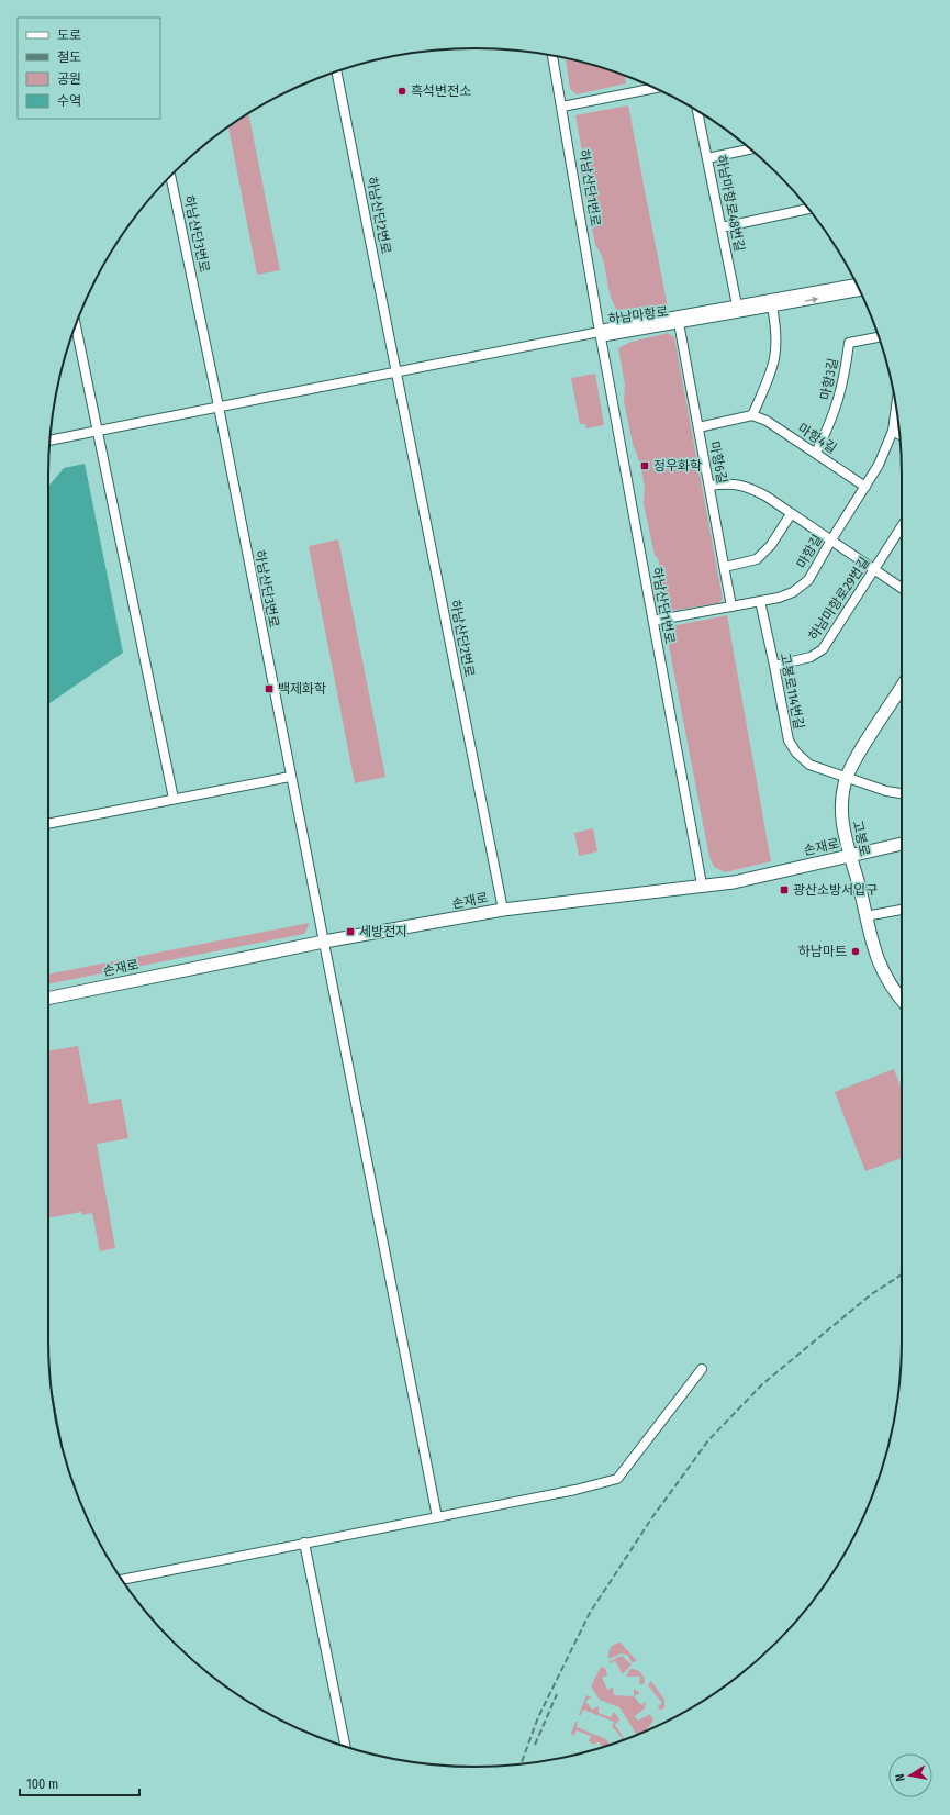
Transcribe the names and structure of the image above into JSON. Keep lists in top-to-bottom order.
{
  "streets": {
    "main road": ["고봉로", "손재로"],
    "street": [
      "하남산단1번로",
      "하남마항로48번길",
      "하남산단2번로",
      "하남산단3번로",
      "하남마항로",
      "마항3길",
      "마항4길",
      "마항6길",
      "마항길",
      "하남마항로29번길",
      "고봉로114번길"
    ]
  },
  "crossings": [
    ["하남산단1번로", "하남마항로"],
    ["하남산단1번로", "마항길"],
    ["하남산단1번로", "손재로"],
    ["하남마항로48번길", "하남마항로"],
    ["하남산단2번로", "손재로"],
    ["하남산단3번로", "손재로"],
    ["하남마항로", "마항6길"],
    ["마항3길", "마항4길"],
    ["마항4길", "마항길"],
    ["마항6길", "마항길"],
    ["마항길", "고봉로114번길"],
    ["하남마항로29번길", "고봉로114번길"],
    ["고봉로114번길", "고봉로"],
    ["고봉로", "손재로"]
  ],
  "places": {
    "other": ["흑석변전소", "하남마트"],
    "transit": [
      "정우화학",
      "백제화학",
      "광산소방서입구",
      "세방전지"
    ]
  },
  "legend": [
    "도로",
    "철도",
    "공원",
    "수역"
  ],
  "scale_bar": "100 m",
  "north": "left"
}
